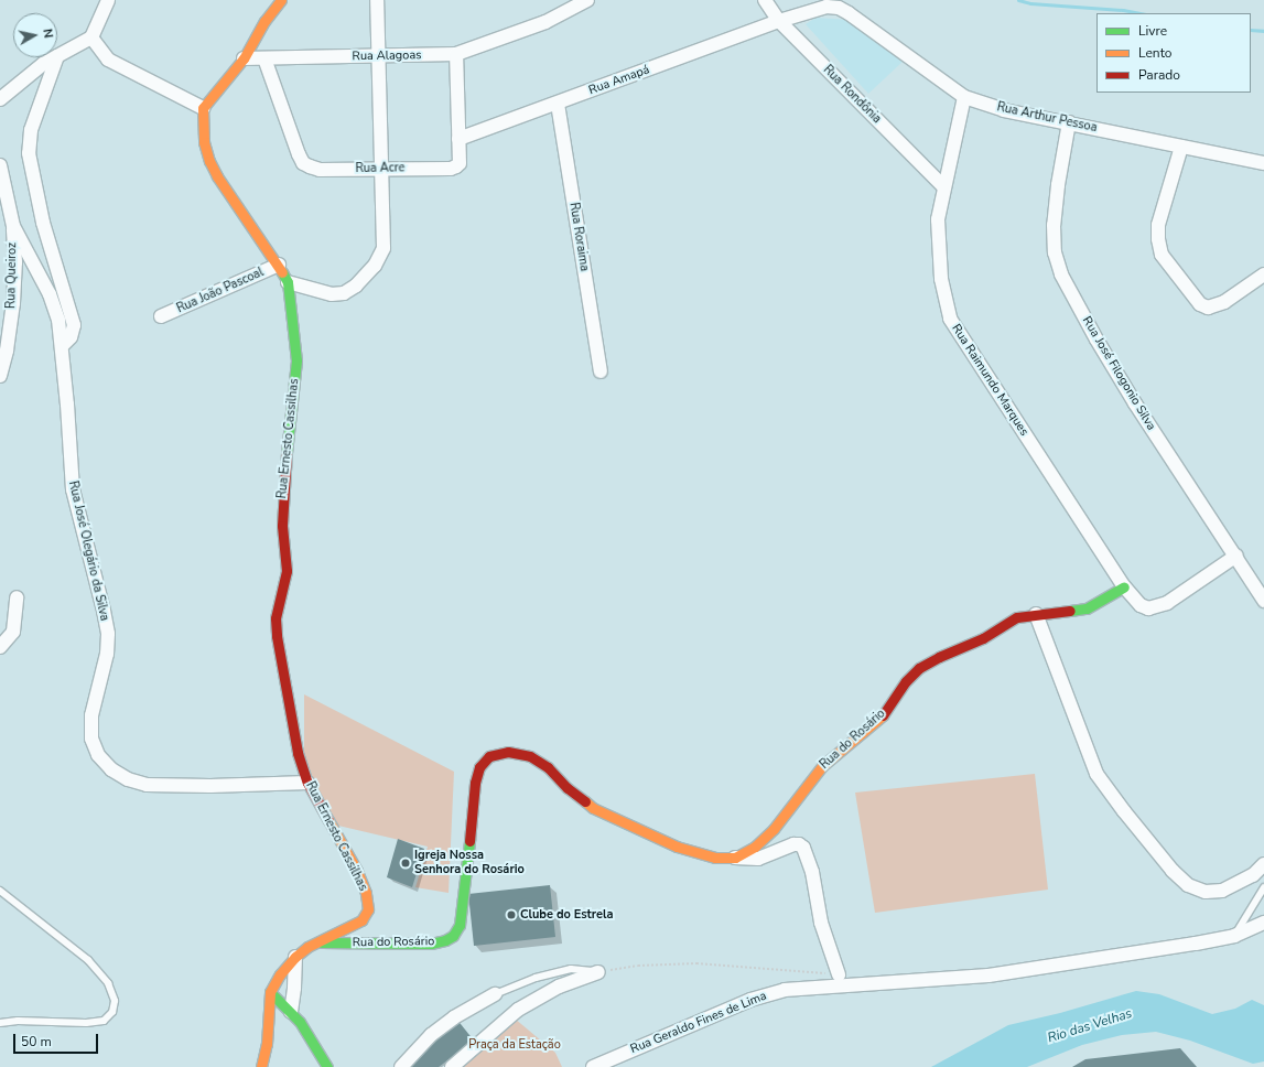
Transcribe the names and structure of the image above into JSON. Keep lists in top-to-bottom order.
{
  "streets": {
    "street": [
      "Rua Alagoas",
      "Rua Amapá",
      "Rua Rondônia",
      "Rua Arthur Pessoa",
      "Rua Acre",
      "Rua Roraima",
      "Rua Queiroz",
      "Rua João Pascoal",
      "Rua José Filogonio Silva",
      "Rua Raimundo Marques",
      "Rua Ernesto Cassilhas",
      "Rua José Olegário da Silva",
      "Rua do Rosário",
      "Rua Geraldo Fines de Lima"
    ]
  },
  "crossings": [
    ["Rua Alagoas", "Rua Acre"],
    ["Rua Amapá", "Rua Rondônia"],
    ["Rua Amapá", "Rua Arthur Pessoa"],
    ["Rua Amapá", "Rua Acre"],
    ["Rua Amapá", "Rua Roraima"],
    ["Rua Rondônia", "Rua Arthur Pessoa"],
    ["Rua Rondônia", "Rua Raimundo Marques"],
    ["Rua Arthur Pessoa", "Rua José Filogonio Silva"],
    ["Rua Arthur Pessoa", "Rua Raimundo Marques"],
    ["Rua Queiroz", "Rua José Olegário da Silva"],
    ["Rua João Pascoal", "Rua Ernesto Cassilhas"],
    ["Rua Raimundo Marques", "Rua do Rosário"],
    ["Rua Ernesto Cassilhas", "Rua José Olegário da Silva"],
    ["Rua Ernesto Cassilhas", "Rua do Rosário"]
  ],
  "water": ["Rio das Velhas"],
  "parks": ["Praça da Estação"],
  "places": ["Igreja Nossa Senhora do Rosário", "Clube do Estrela"],
  "legend": ["Livre", "Lento", "Parado"],
  "scale_bar": "50 m",
  "north": "right"
}
